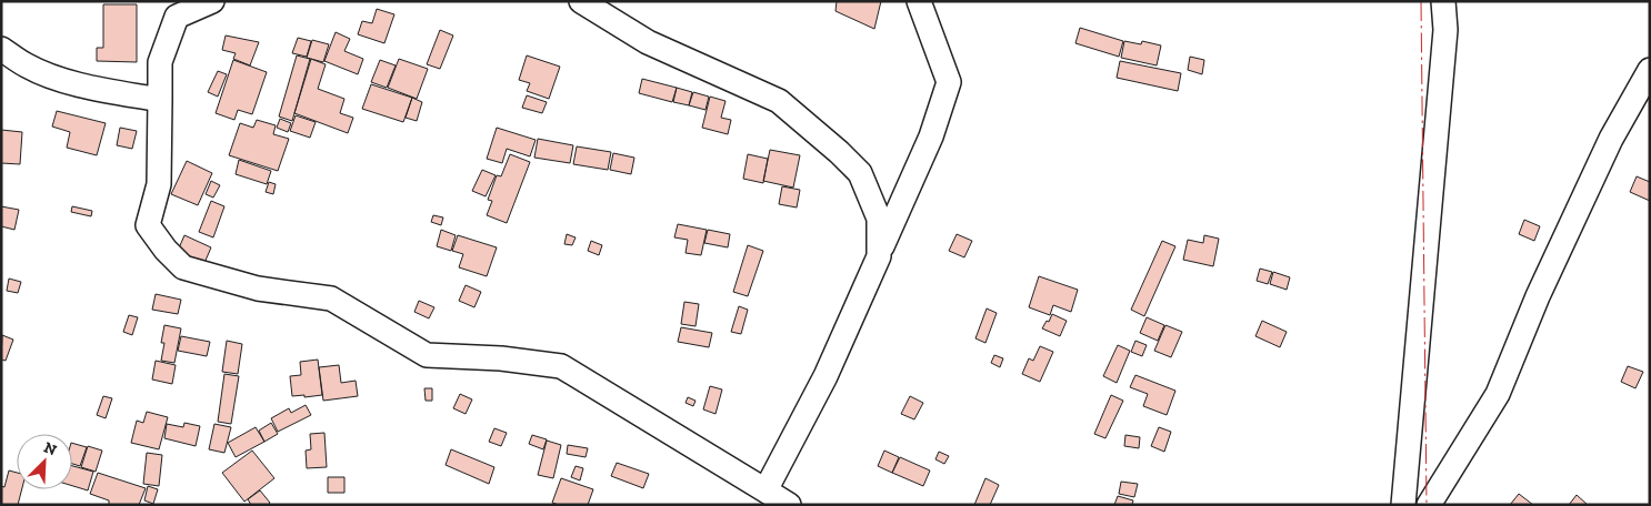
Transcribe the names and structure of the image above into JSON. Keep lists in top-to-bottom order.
{
  "north": "top right"
}
